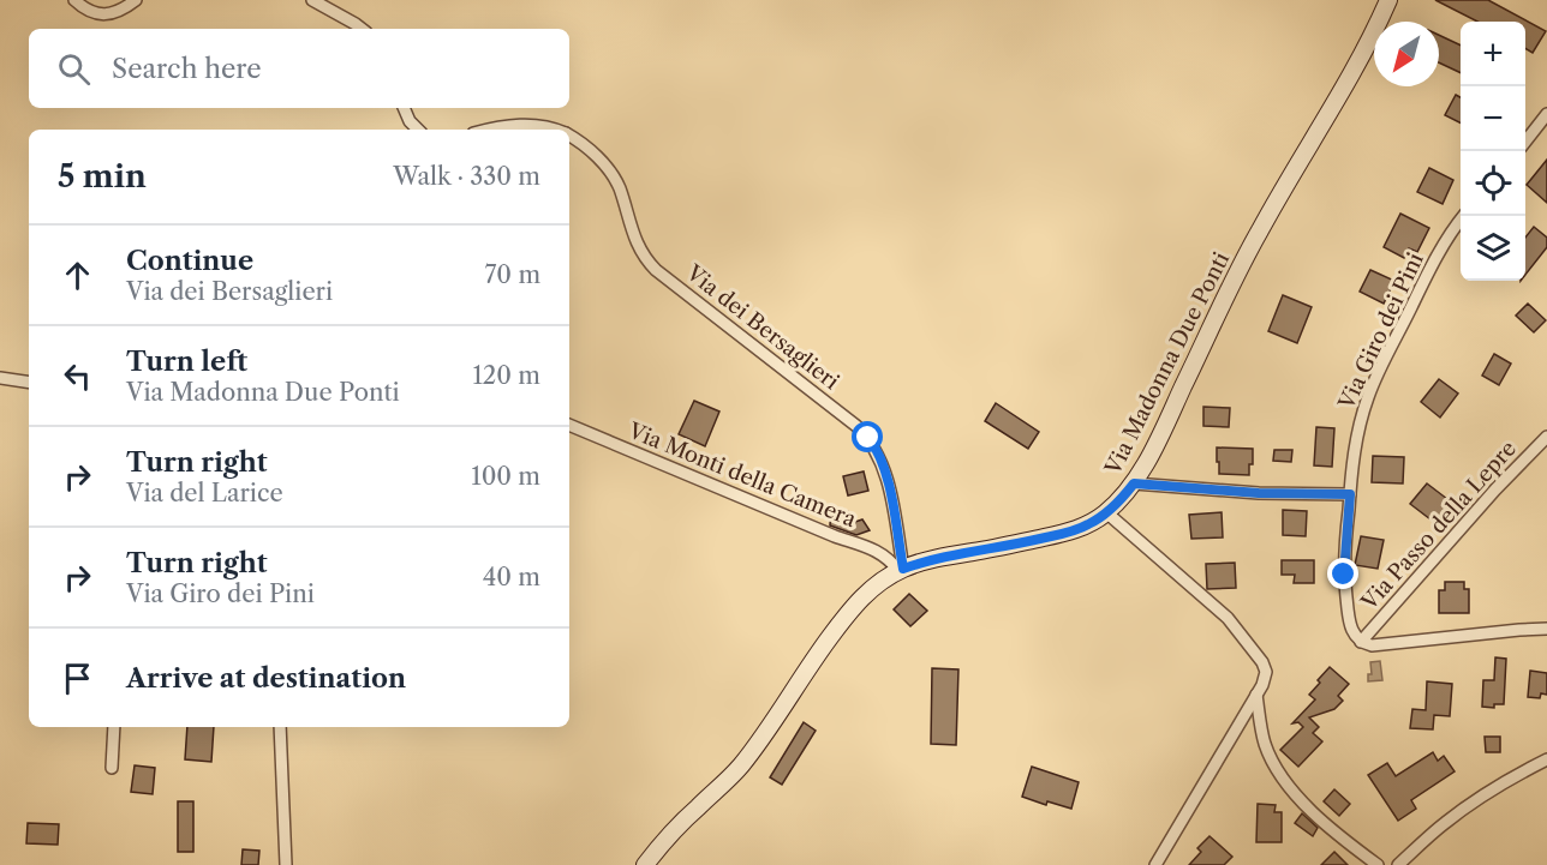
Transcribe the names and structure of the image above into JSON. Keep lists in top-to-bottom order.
{
  "streets": {
    "main road": ["Via Madonna Due Ponti"],
    "street": [
      "Via dei Bersaglieri",
      "Via Giro dei Pini",
      "Via Monti della Camera",
      "Via Passo della Lepre"
    ]
  },
  "crossings": [
    ["Via dei Bersaglieri", "Via Madonna Due Ponti"],
    ["Via dei Bersaglieri", "Via Monti della Camera"],
    ["Via Giro dei Pini", "Via Passo della Lepre"],
    ["Via Madonna Due Ponti", "Via Monti della Camera"]
  ],
  "north": "bottom left",
  "page": {
    "map_buttons": ["+", "−"],
    "search": "Search here",
    "heading": ["5 min", "Walk · 330 m"],
    "list": [
      ["Continue", "Via dei Bersaglieri", "70 m"],
      ["Turn left", "Via Madonna Due Ponti", "120 m"],
      ["Turn right", "Via del Larice", "100 m"],
      ["Turn right", "Via Giro dei Pini", "40 m"],
      "Arrive at destination"
    ]
  }
}
